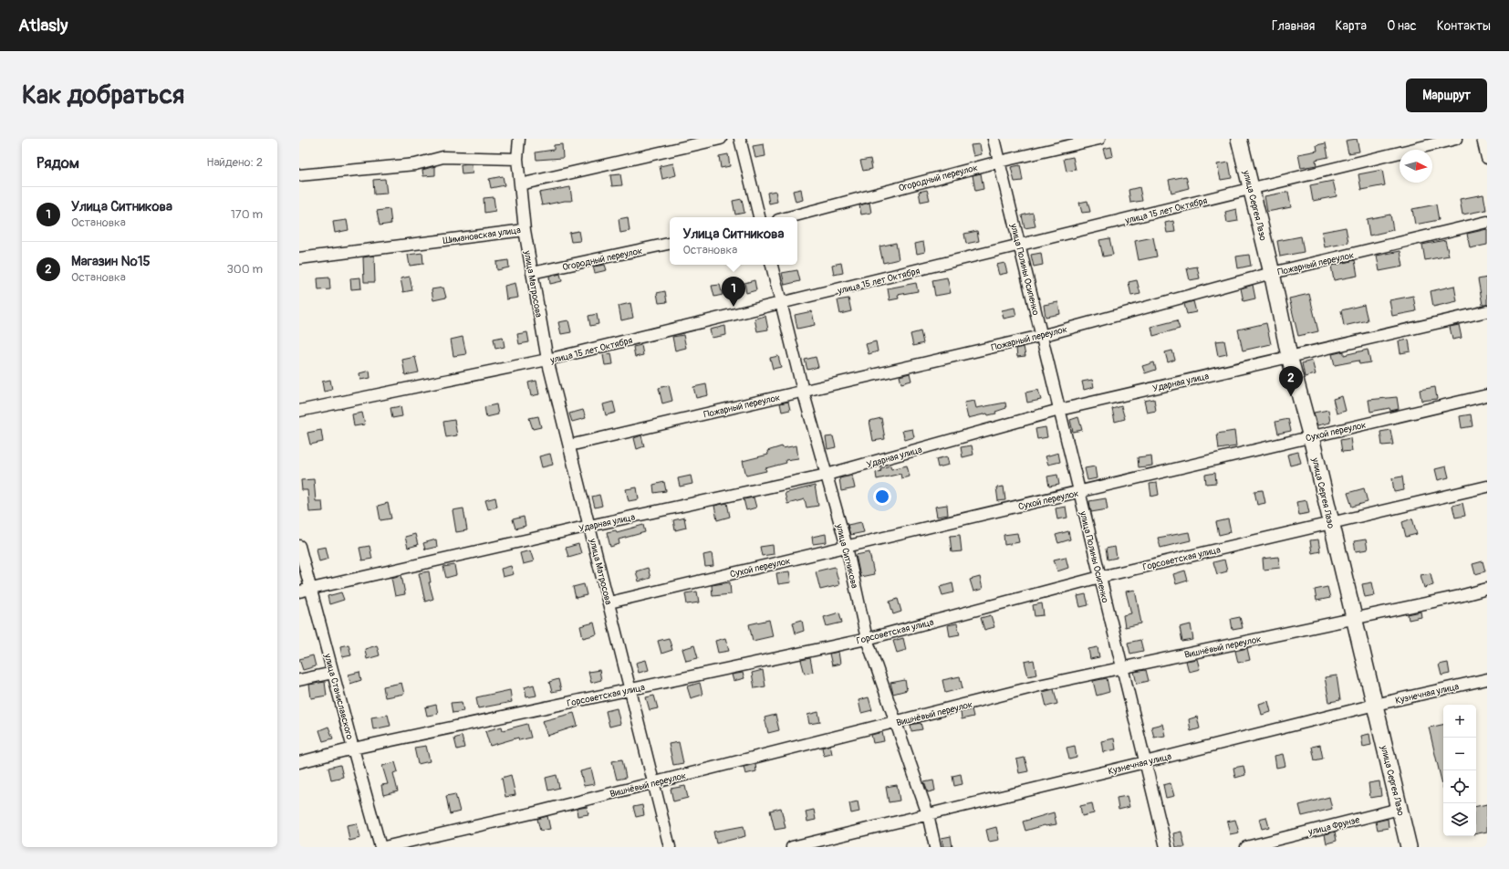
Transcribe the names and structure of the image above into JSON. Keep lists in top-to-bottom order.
{
  "streets": {
    "main road": ["улица Сергея Лазо"],
    "street": [
      "Огородный переулок",
      "улица 15 лет Октября",
      "Шимановская улица",
      "Пожарный переулок",
      "улица Полины Осипенко",
      "улица Матросова",
      "Ударная улица",
      "Сухой переулок",
      "улица Ситникова",
      "Горсоветская улица",
      "Вишнёвый переулок",
      "Кузнечная улица",
      "улица Станиславского",
      "улица Фрунзе"
    ]
  },
  "crossings": [
    ["Огородный переулок", "улица Полины Осипенко"],
    ["Огородный переулок", "улица Матросова"],
    ["улица Сергея Лазо", "улица 15 лет Октября"],
    ["улица Сергея Лазо", "Пожарный переулок"],
    ["улица Сергея Лазо", "Ударная улица"],
    ["улица Сергея Лазо", "Сухой переулок"],
    ["улица Сергея Лазо", "Горсоветская улица"],
    ["улица Сергея Лазо", "Вишнёвый переулок"],
    ["улица Сергея Лазо", "Кузнечная улица"],
    ["улица Сергея Лазо", "улица Фрунзе"],
    ["улица 15 лет Октября", "улица Полины Осипенко"],
    ["улица 15 лет Октября", "улица Матросова"],
    ["улица 15 лет Октября", "улица Ситникова"],
    ["Шимановская улица", "улица Матросова"],
    ["Пожарный переулок", "улица Полины Осипенко"],
    ["Пожарный переулок", "улица Матросова"],
    ["Пожарный переулок", "улица Ситникова"],
    ["улица Полины Осипенко", "Ударная улица"],
    ["улица Полины Осипенко", "Сухой переулок"],
    ["улица Полины Осипенко", "Горсоветская улица"],
    ["улица Полины Осипенко", "Вишнёвый переулок"],
    ["улица Полины Осипенко", "Кузнечная улица"],
    ["улица Матросова", "Ударная улица"],
    ["улица Матросова", "Сухой переулок"],
    ["улица Матросова", "Горсоветская улица"],
    ["улица Матросова", "Вишнёвый переулок"],
    ["Ударная улица", "улица Ситникова"],
    ["Ударная улица", "улица Станиславского"],
    ["Сухой переулок", "улица Ситникова"],
    ["улица Ситникова", "Горсоветская улица"],
    ["улица Ситникова", "Вишнёвый переулок"],
    ["улица Ситникова", "Кузнечная улица"],
    ["Горсоветская улица", "улица Станиславского"]
  ],
  "north": "right",
  "page": {
    "header": "Atlasly",
    "nav": [
      "Главная",
      "Карта",
      "О нас",
      "Контакты"
    ],
    "buttons": "Маршрут",
    "title": "Как добраться",
    "heading": ["Рядом", "Найдено: 2"],
    "list": [
      {
        "mark": "1",
        "name": "Улица Ситникова",
        "note": "Остановка",
        "value": "170 m"
      },
      {
        "mark": "2",
        "name": "Магазин №15",
        "note": "Остановка",
        "value": "300 m"
      }
    ],
    "popup": ["Улица Ситникова", "Остановка"],
    "pins": ["1", "2"],
    "map_buttons": ["+", "−"]
  }
}
